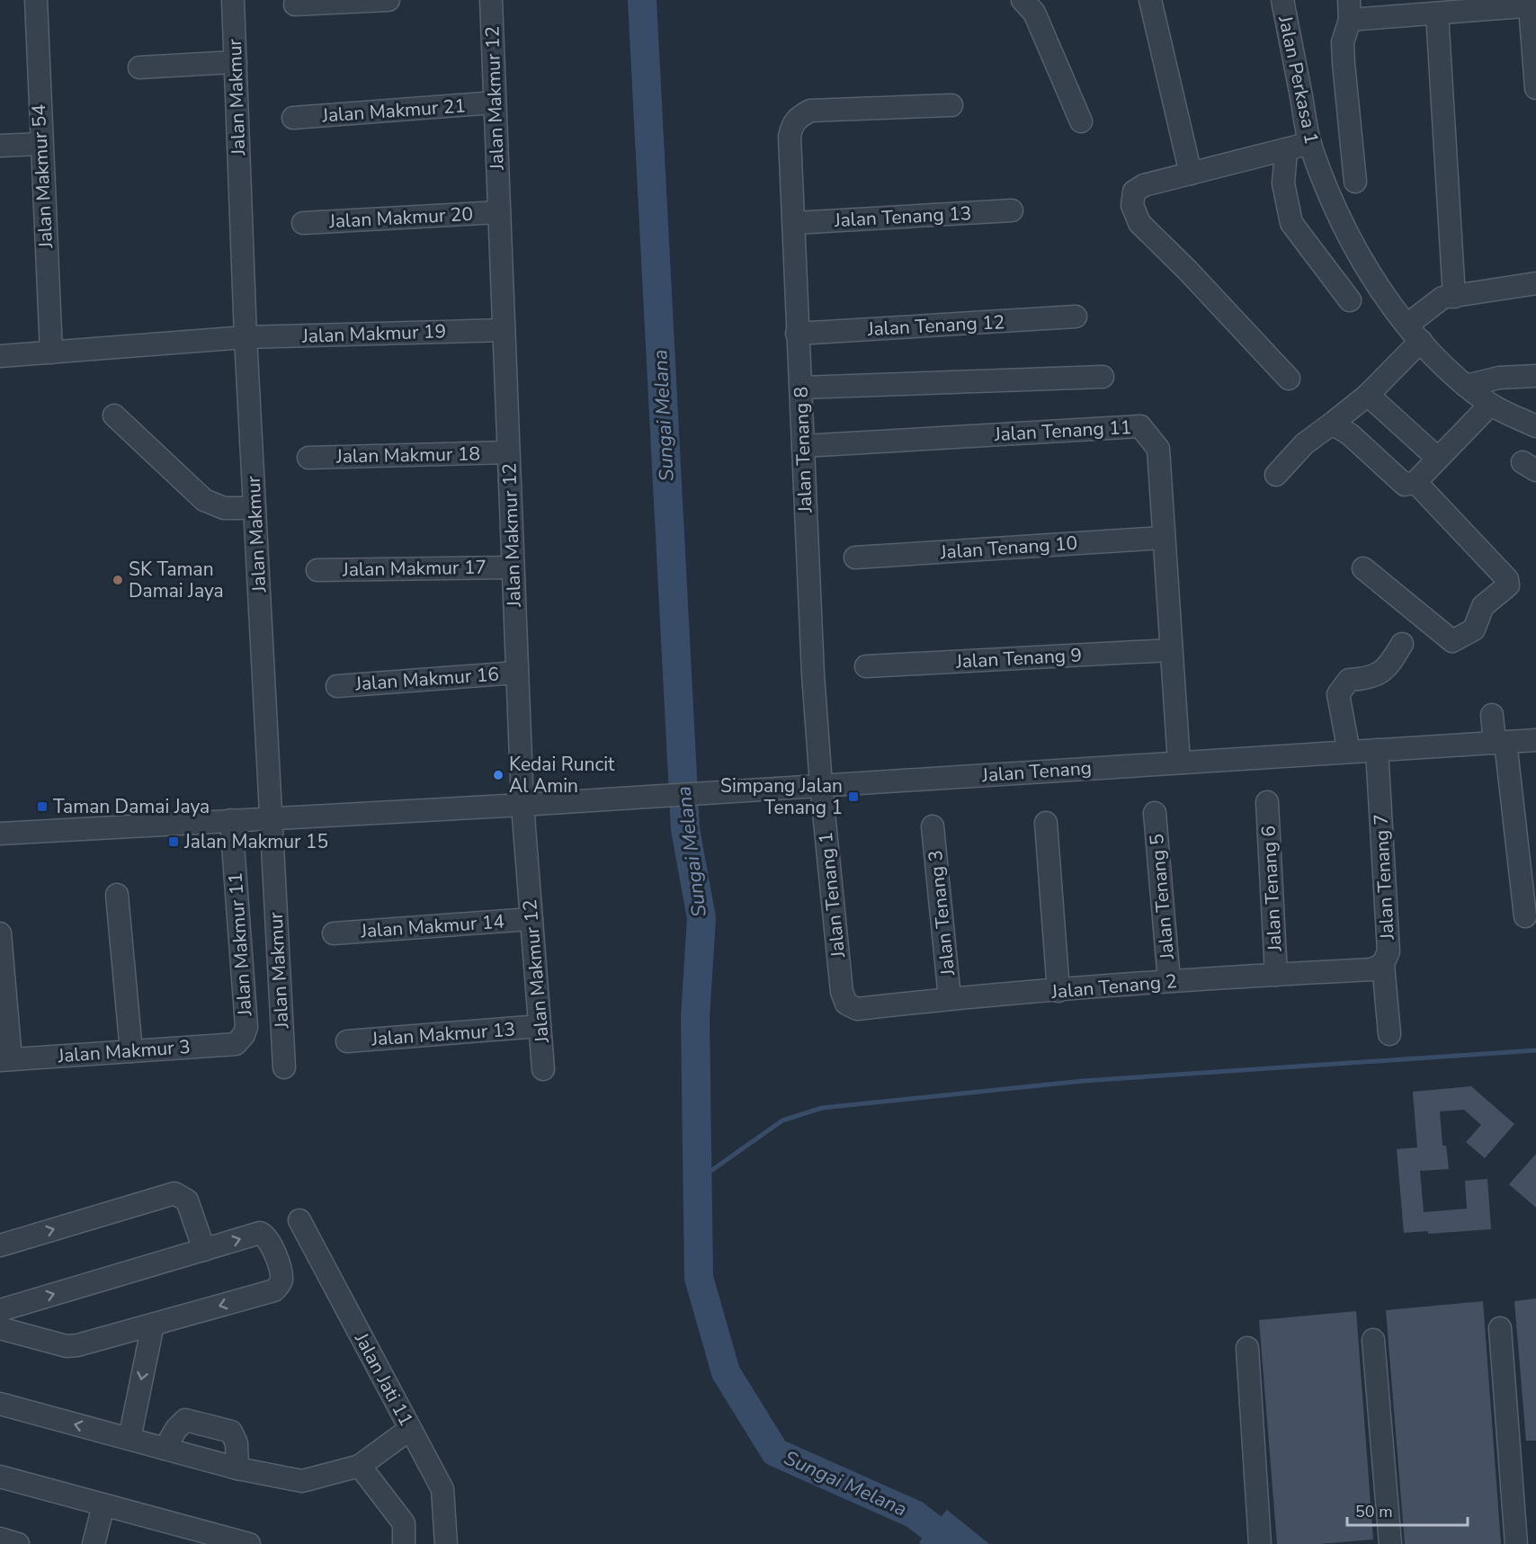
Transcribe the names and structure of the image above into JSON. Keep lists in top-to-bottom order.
{
  "streets": {
    "street": [
      "Jalan Perkasa 1",
      "Jalan Makmur",
      "Jalan Makmur 12",
      "Jalan Makmur 21",
      "Jalan Makmur 54",
      "Jalan Tenang 13",
      "Jalan Makmur 20",
      "Jalan Tenang 12",
      "Jalan Makmur 19",
      "Jalan Tenang 11",
      "Jalan Tenang 8",
      "Jalan Makmur 18",
      "Jalan Tenang 10",
      "Jalan Makmur 17",
      "Jalan Tenang 9",
      "Jalan Makmur 16",
      "Jalan Tenang",
      "Jalan Tenang 7",
      "Jalan Tenang 6",
      "Jalan Tenang 1",
      "Jalan Tenang 5",
      "Jalan Tenang 3",
      "Jalan Makmur 14",
      "Jalan Makmur 11",
      "Jalan Tenang 2",
      "Jalan Makmur 13",
      "Jalan Makmur 3",
      "Jalan Jati 11"
    ]
  },
  "crossings": [
    ["Jalan Makmur", "Jalan Makmur 19"],
    ["Jalan Makmur 12", "Jalan Makmur 21"],
    ["Jalan Makmur 12", "Jalan Makmur 20"],
    ["Jalan Makmur 12", "Jalan Makmur 19"],
    ["Jalan Makmur 12", "Jalan Makmur 18"],
    ["Jalan Makmur 12", "Jalan Makmur 17"],
    ["Jalan Makmur 12", "Jalan Makmur 16"],
    ["Jalan Makmur 12", "Jalan Tenang"],
    ["Jalan Makmur 12", "Jalan Makmur 14"],
    ["Jalan Makmur 12", "Jalan Makmur 13"],
    ["Jalan Makmur 54", "Jalan Makmur 19"],
    ["Jalan Tenang 13", "Jalan Tenang 8"],
    ["Jalan Tenang 12", "Jalan Tenang 8"],
    ["Jalan Tenang 11", "Jalan Tenang 8"],
    ["Jalan Tenang 11", "Jalan Tenang 10"],
    ["Jalan Tenang 11", "Jalan Tenang 9"],
    ["Jalan Tenang 11", "Jalan Tenang"],
    ["Jalan Tenang 8", "Jalan Tenang"],
    ["Jalan Tenang 8", "Jalan Tenang 1"],
    ["Jalan Tenang", "Jalan Tenang 7"],
    ["Jalan Tenang", "Jalan Tenang 1"],
    ["Jalan Tenang 7", "Jalan Tenang 2"],
    ["Jalan Tenang 6", "Jalan Tenang 2"],
    ["Jalan Tenang 1", "Jalan Tenang 2"],
    ["Jalan Tenang 5", "Jalan Tenang 2"],
    ["Jalan Tenang 3", "Jalan Tenang 2"],
    ["Jalan Makmur 11", "Jalan Makmur 3"]
  ],
  "water": ["Sungai Melana"],
  "places": {
    "other": ["SK Taman Damai Jaya", "Kedai Runcit Al Amin"],
    "transit": ["Simpang Jalan Tenang 1", "Taman Damai Jaya", "Jalan Makmur 15"]
  },
  "scale_bar": "50 m"
}
